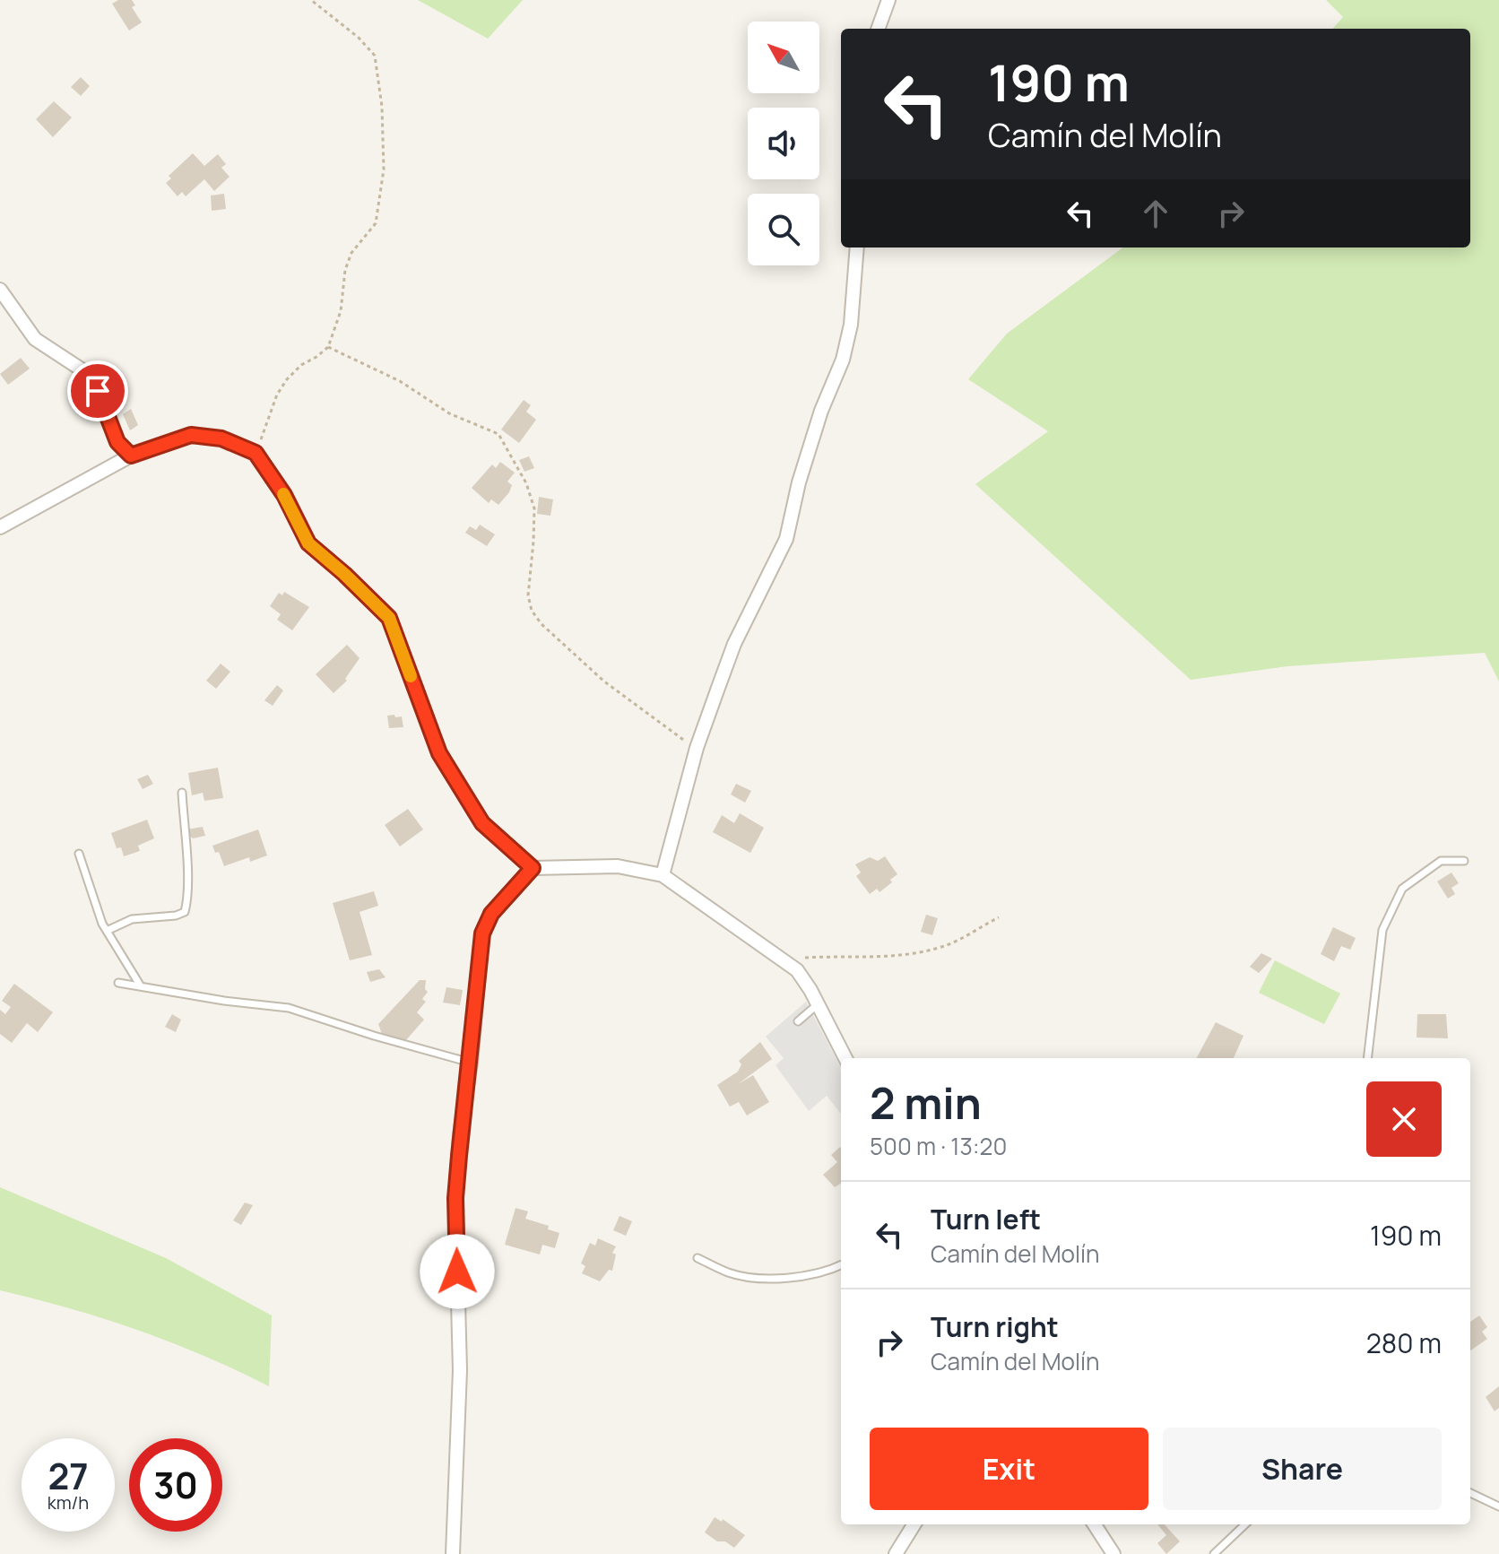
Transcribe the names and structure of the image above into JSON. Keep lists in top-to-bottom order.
{
  "north": "top left",
  "page": {
    "turn": ["190 m", "Camín del Molín"],
    "heading": ["2 min", "500 m · 13:20"],
    "list": [
      {
        "name": "Turn left",
        "note": "Camín del Molín",
        "value": "190 m"
      },
      {
        "name": "Turn right",
        "note": "Camín del Molín",
        "value": "280 m"
      }
    ],
    "buttons": ["Exit", "Share"],
    "speed": "27 km/h",
    "limit": "30"
  }
}
